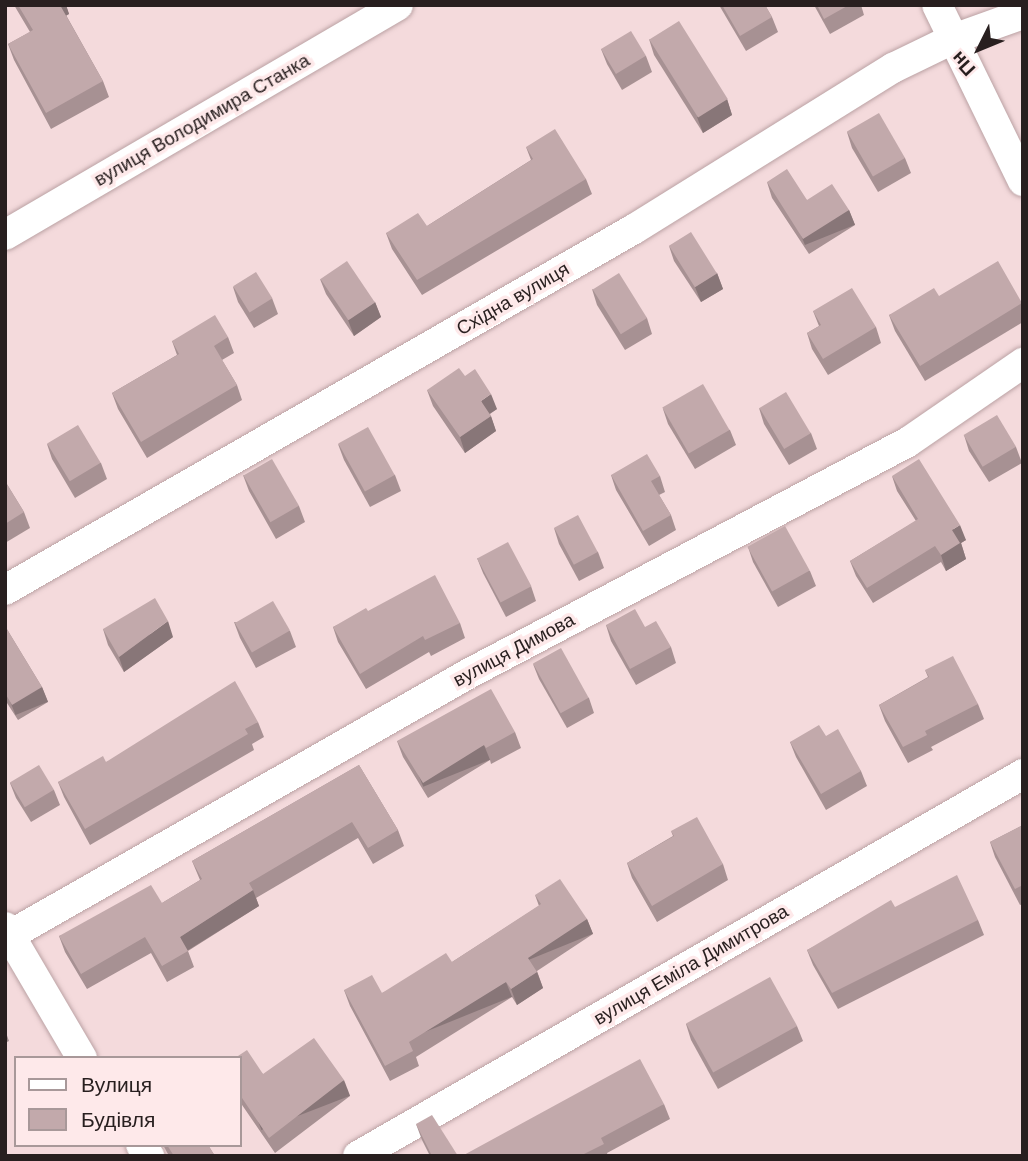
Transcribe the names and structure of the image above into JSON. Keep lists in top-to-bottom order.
{
  "streets": {
    "street": [
      "вулиця Володимира Станка",
      "Східна вулиця",
      "вулиця Димова",
      "вулиця Еміла Димитрова"
    ]
  },
  "legend": ["Вулиця", "Будівля"],
  "north": "bottom left"
}
